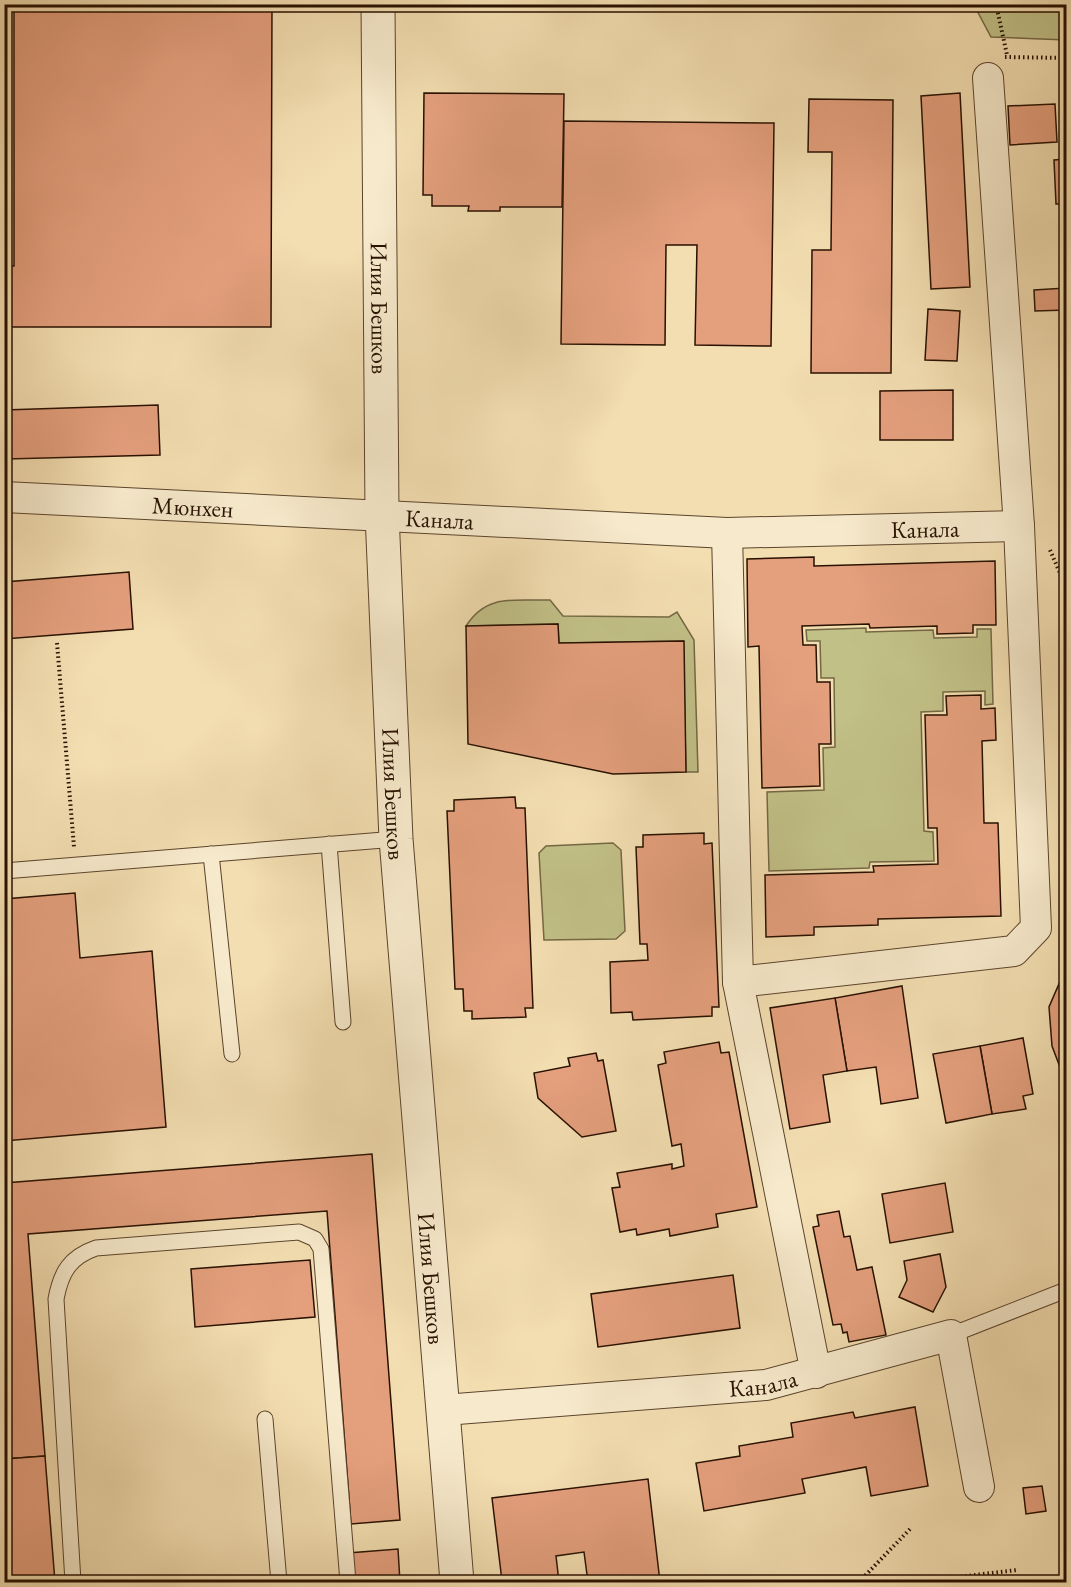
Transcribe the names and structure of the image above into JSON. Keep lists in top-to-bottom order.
{
  "streets": {
    "street": ["Илия Бешков", "Мюнхен", "Канала"]
  },
  "crossings": [
    ["Илия Бешков", "Мюнхен"],
    ["Илия Бешков", "Канала"],
    ["Мюнхен", "Канала"]
  ]
}
